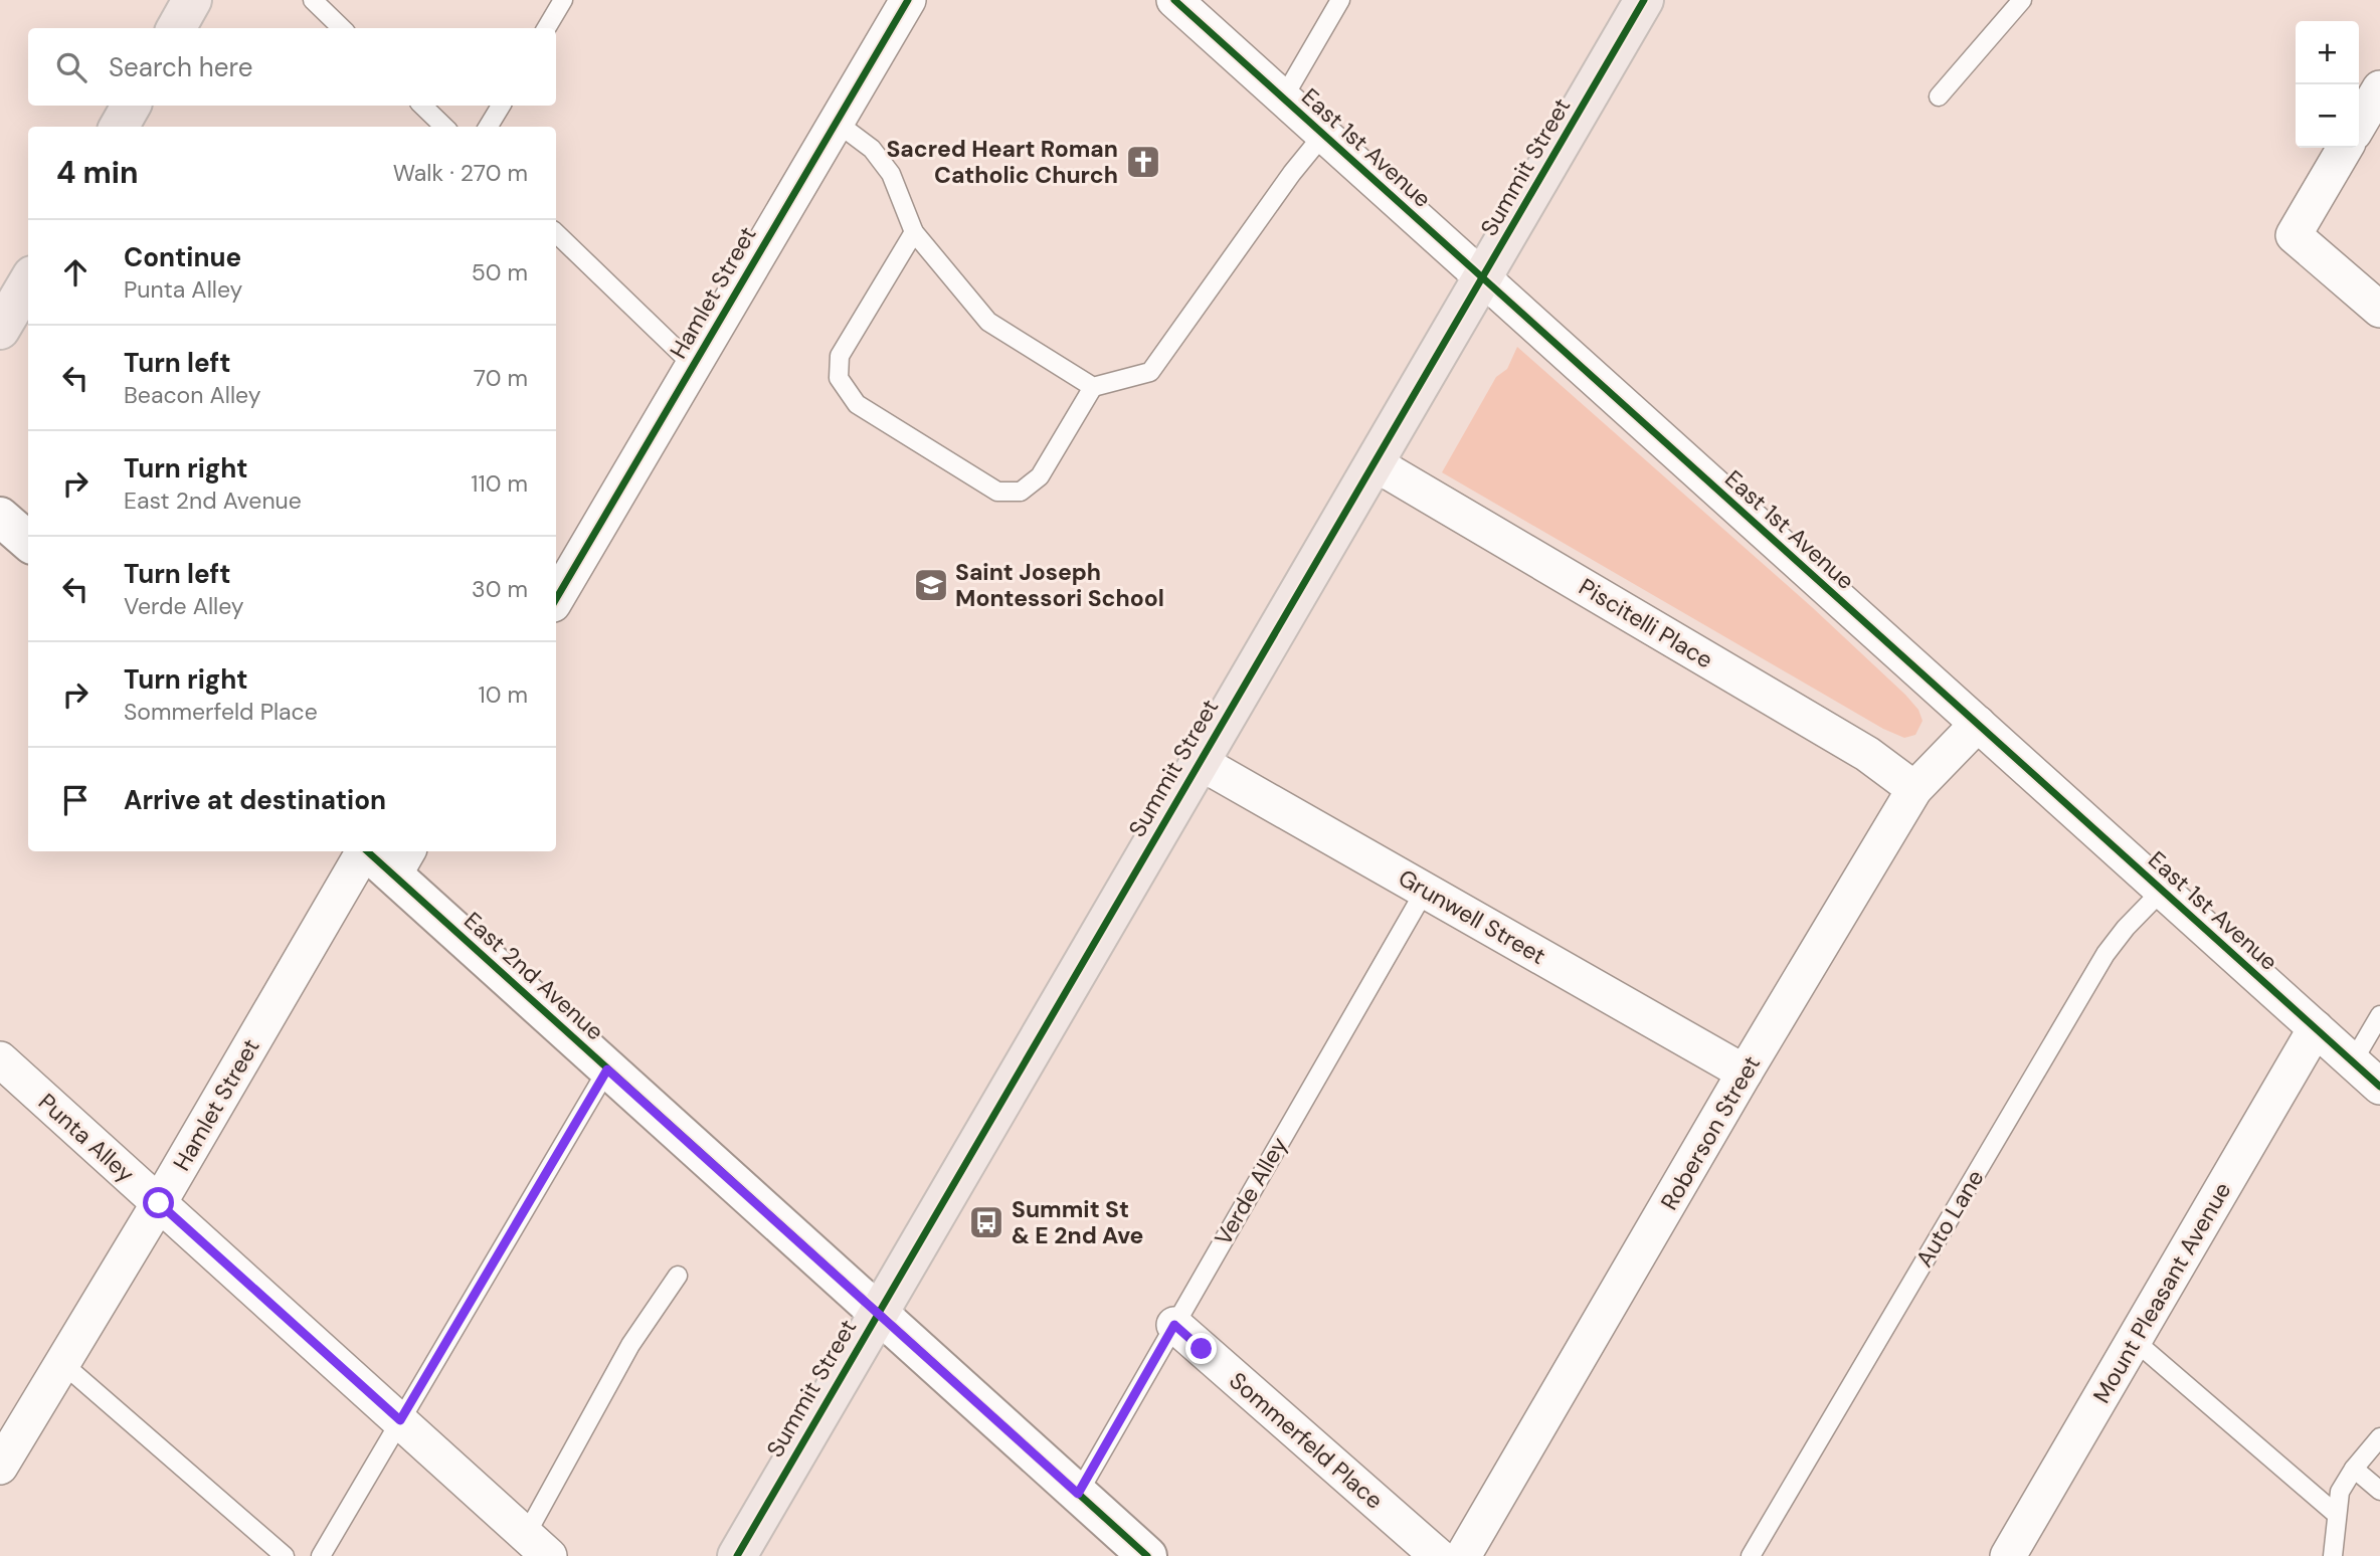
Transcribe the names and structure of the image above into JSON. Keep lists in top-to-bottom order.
{
  "streets": {
    "main road": ["Summit Street"],
    "street": [
      "East 1st Avenue",
      "Hamlet Street",
      "Piscitelli Place",
      "Grunwell Street",
      "East 2nd Avenue",
      "Roberson Street",
      "Punta Alley",
      "Mount Pleasant Avenue",
      "Sommerfeld Place"
    ],
    "lane": ["Verde Alley", "Auto Lane"]
  },
  "crossings": [
    ["East 1st Avenue", "Summit Street"],
    ["East 1st Avenue", "Roberson Street"],
    ["East 1st Avenue", "Auto Lane"],
    ["East 1st Avenue", "Mount Pleasant Avenue"],
    ["Summit Street", "Piscitelli Place"],
    ["Summit Street", "Grunwell Street"],
    ["Summit Street", "East 2nd Avenue"],
    ["Hamlet Street", "Punta Alley"],
    ["Piscitelli Place", "Roberson Street"],
    ["Grunwell Street", "Roberson Street"],
    ["Grunwell Street", "Verde Alley"],
    ["East 2nd Avenue", "Verde Alley"],
    ["Verde Alley", "Sommerfeld Place"]
  ],
  "places": {
    "church": ["Sacred Heart Roman Catholic Church"],
    "school or university": ["Saint Joseph Montessori School"],
    "bus stop": ["Summit St & E 2nd Ave"]
  },
  "page": {
    "map_buttons": ["+", "−"],
    "search": "Search here",
    "heading": ["4 min", "Walk · 270 m"],
    "list": [
      ["Continue", "Punta Alley", "50 m"],
      ["Turn left", "Beacon Alley", "70 m"],
      ["Turn right", "East 2nd Avenue", "110 m"],
      ["Turn left", "Verde Alley", "30 m"],
      ["Turn right", "Sommerfeld Place", "10 m"],
      "Arrive at destination"
    ]
  }
}
